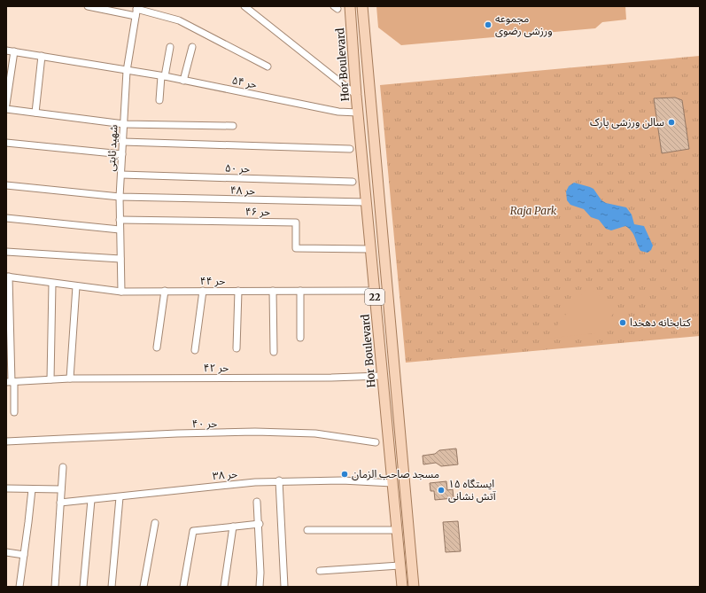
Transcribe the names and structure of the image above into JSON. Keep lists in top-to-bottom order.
{
  "streets": {
    "main road": ["Hor Boulevard", "22"],
    "street": [
      "حر ۵۴",
      "شهید ثابتی",
      "حر ۵۰",
      "حر ۴۸",
      "حر ۴۶",
      "حر ۴۴",
      "حر ۴۲",
      "حر ۴۰",
      "حر ۳۸"
    ]
  },
  "crossings": [
    ["Hor Boulevard", "حر ۵۴"],
    ["Hor Boulevard", "حر ۴۸"],
    ["Hor Boulevard", "حر ۴۶"],
    ["Hor Boulevard", "حر ۴۴"],
    ["Hor Boulevard", "حر ۴۲"],
    ["Hor Boulevard", "حر ۳۸"],
    ["حر ۵۴", "شهید ثابتی"],
    ["شهید ثابتی", "حر ۵۰"],
    ["شهید ثابتی", "حر ۴۸"],
    ["شهید ثابتی", "حر ۴۶"],
    ["شهید ثابتی", "حر ۴۴"]
  ],
  "parks": ["Raja Park"],
  "places": [
    "مجموعه ورزشی رضوی",
    "سالن ورزشی پارک",
    "کتابخانه دهخدا",
    "مسجد صاحب الزمان",
    "ایستگاه ۱۵ آتش نشانی"
  ]
}
